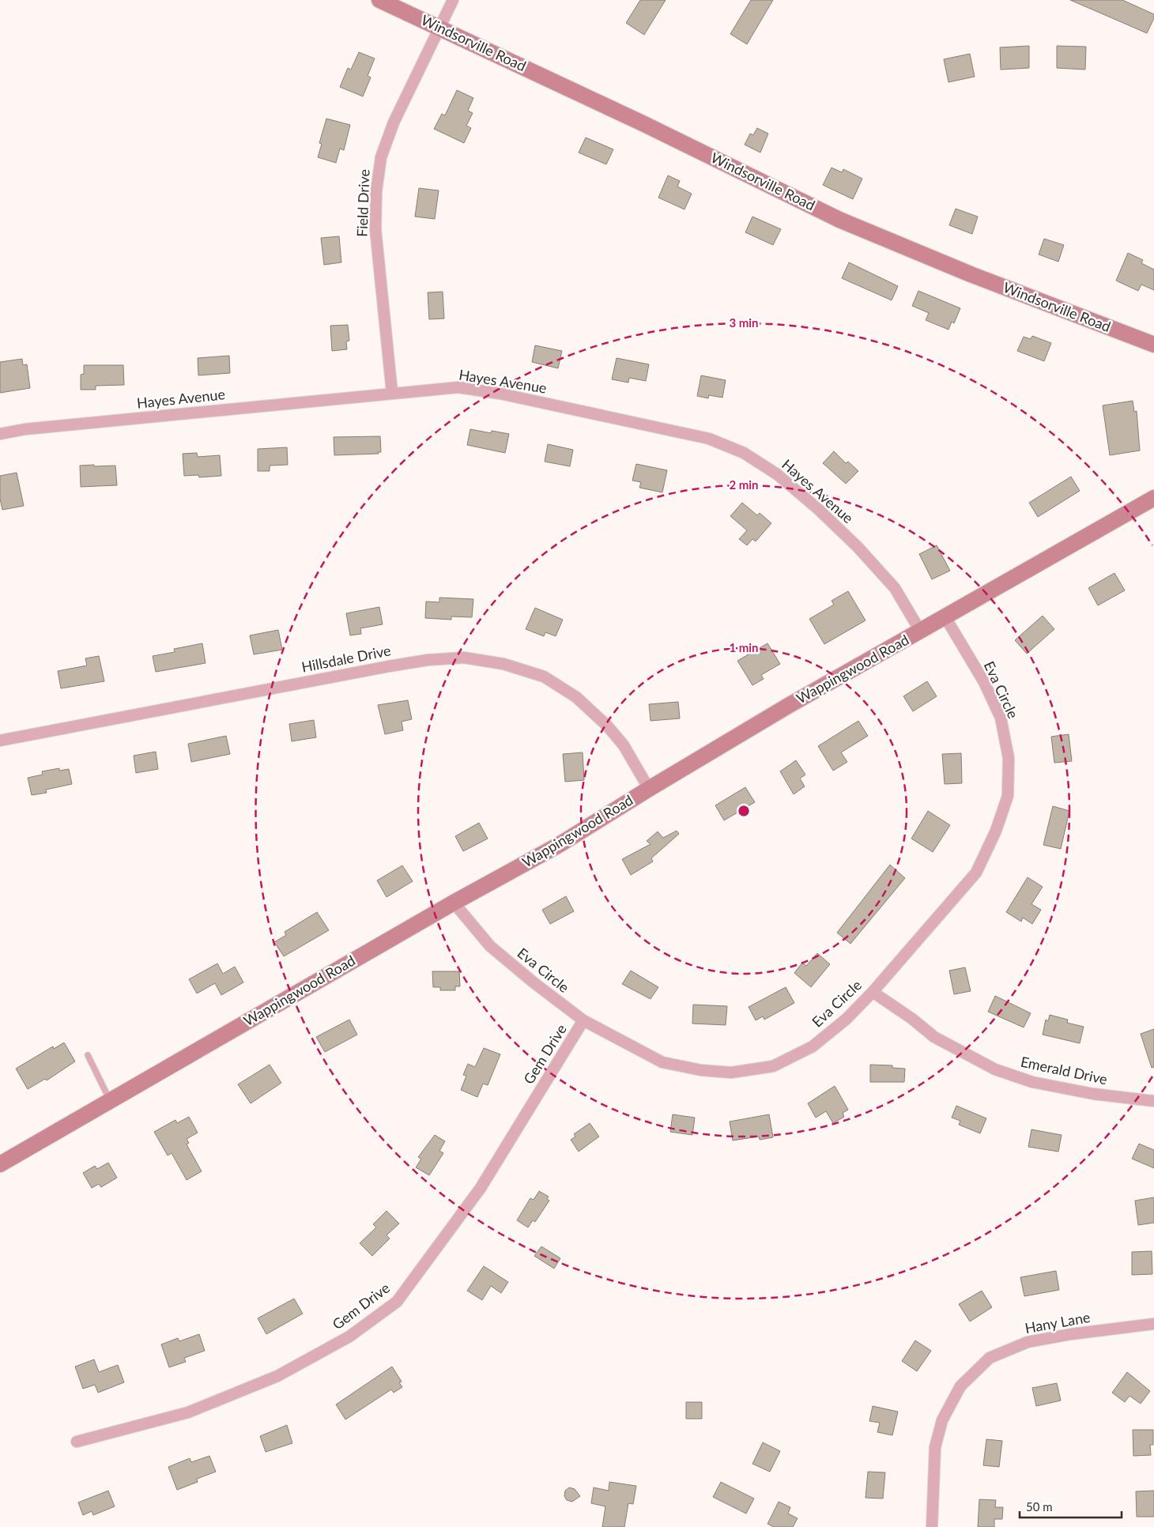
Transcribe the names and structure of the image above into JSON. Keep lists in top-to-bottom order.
{
  "streets": {
    "main road": ["Windsorville Road", "Wappingwood Road"],
    "street": [
      "Field Drive",
      "Hayes Avenue",
      "Hillsdale Drive",
      "Eva Circle",
      "Gem Drive",
      "Emerald Drive",
      "Hany Lane"
    ]
  },
  "crossings": [
    ["Windsorville Road", "Field Drive"],
    ["Field Drive", "Hayes Avenue"],
    ["Hayes Avenue", "Wappingwood Road"],
    ["Hillsdale Drive", "Wappingwood Road"],
    ["Wappingwood Road", "Eva Circle"],
    ["Eva Circle", "Gem Drive"],
    ["Eva Circle", "Emerald Drive"]
  ],
  "scale_bar": "50 m",
  "rings": ["3 min", "2 min", "1 min"]
}
